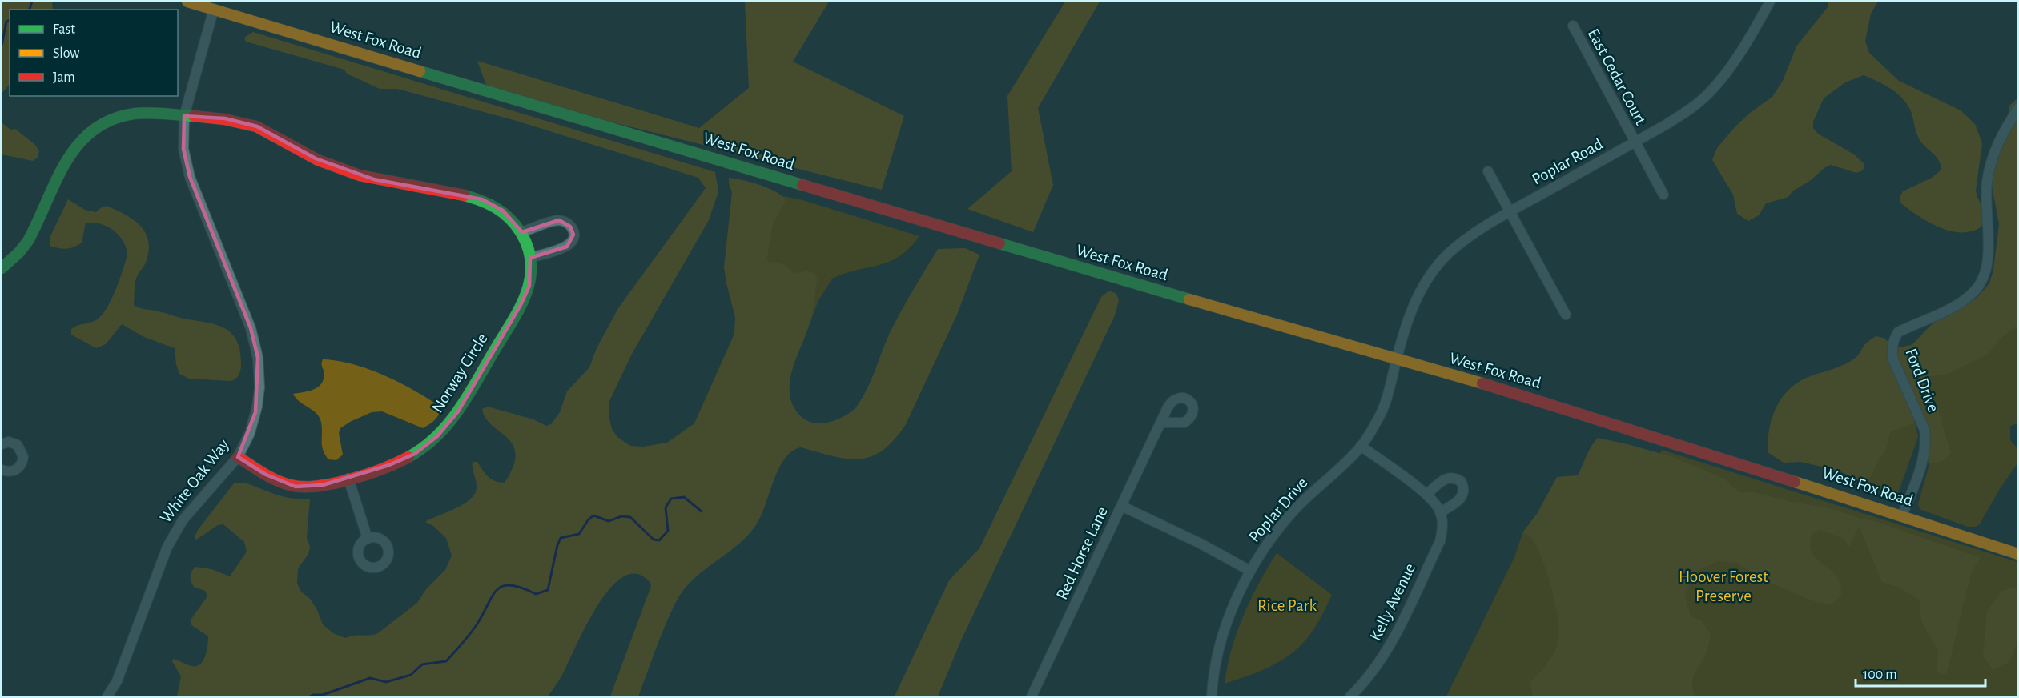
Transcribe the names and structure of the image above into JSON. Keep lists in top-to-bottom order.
{
  "streets": {
    "street": [
      "West Fox Road",
      "East Cedar Court",
      "Poplar Road",
      "Norway Circle",
      "Ford Drive",
      "White Oak Way",
      "Poplar Drive",
      "Red Horse Lane",
      "Kelly Avenue"
    ]
  },
  "crossings": [
    ["West Fox Road", "Poplar Road"],
    ["West Fox Road", "Ford Drive"],
    ["West Fox Road", "White Oak Way"],
    ["West Fox Road", "Poplar Drive"],
    ["East Cedar Court", "Poplar Road"],
    ["Poplar Road", "Poplar Drive"],
    ["Norway Circle", "White Oak Way"]
  ],
  "parks": ["Hoover Forest Preserve", "Rice Park"],
  "legend": ["Fast", "Slow", "Jam"],
  "scale_bar": "100 m"
}
